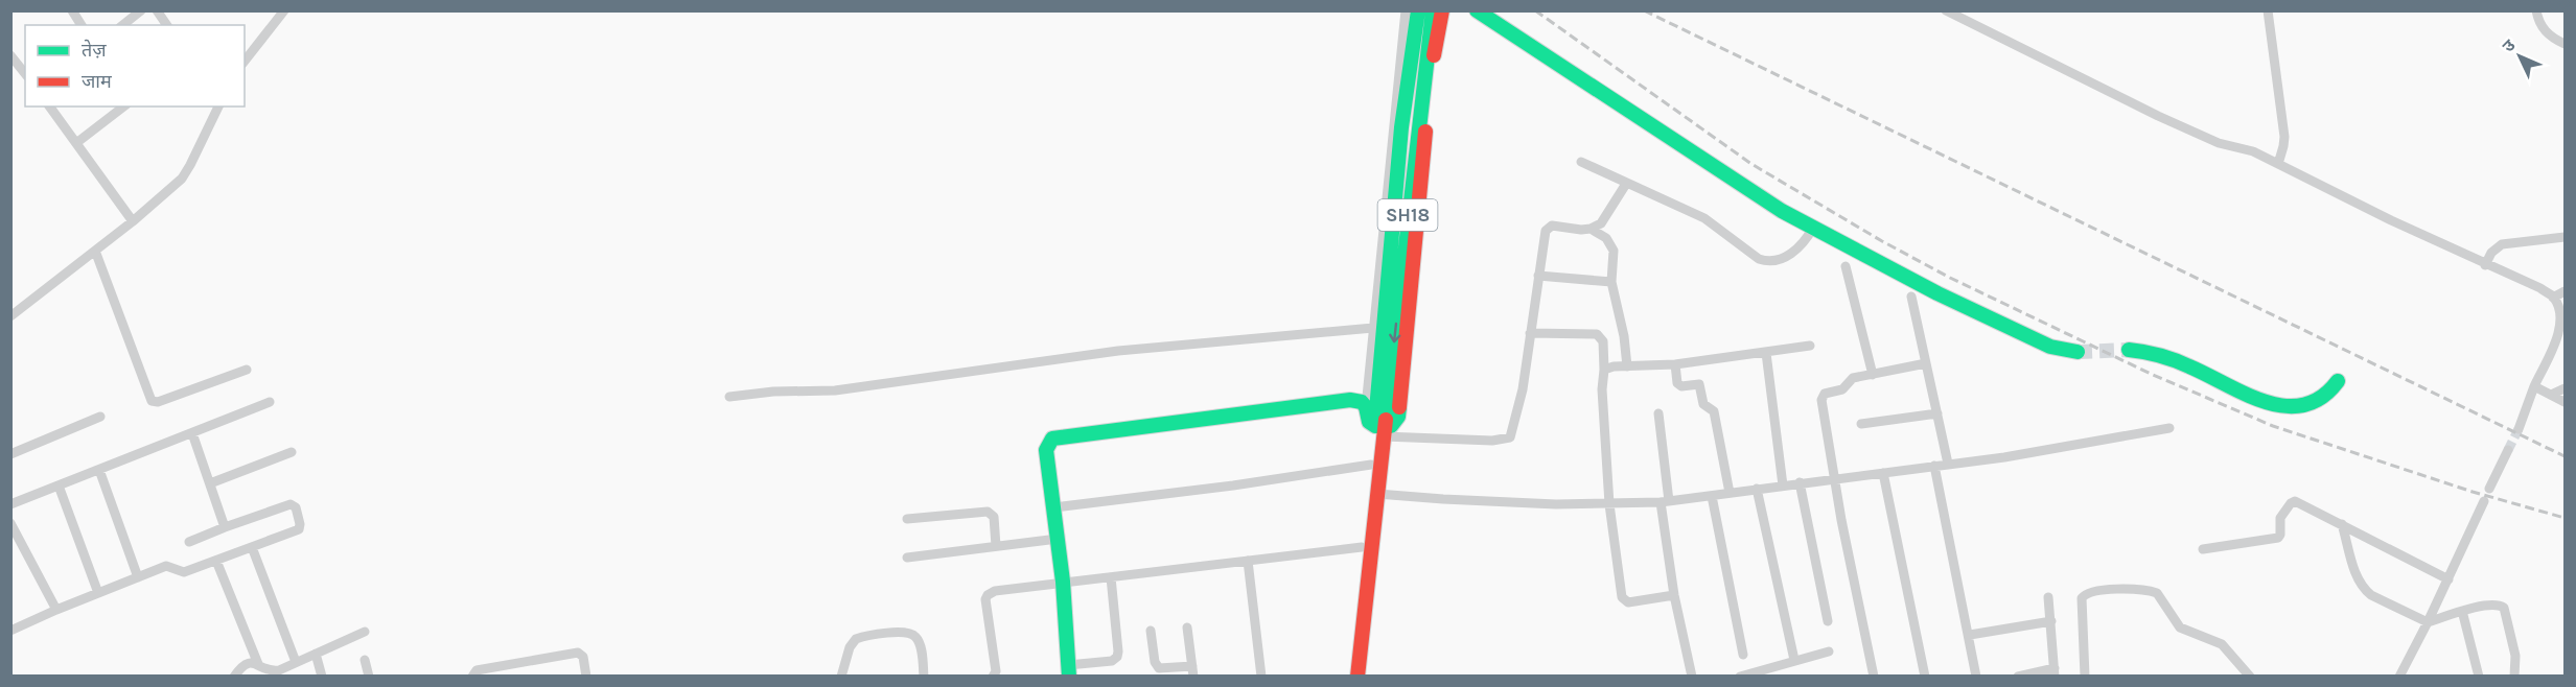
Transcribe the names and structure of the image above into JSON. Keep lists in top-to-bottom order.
{
  "streets": {
    "street": ["SH18"]
  },
  "legend": ["तेज़", "जाम"],
  "north": "top left"
}
